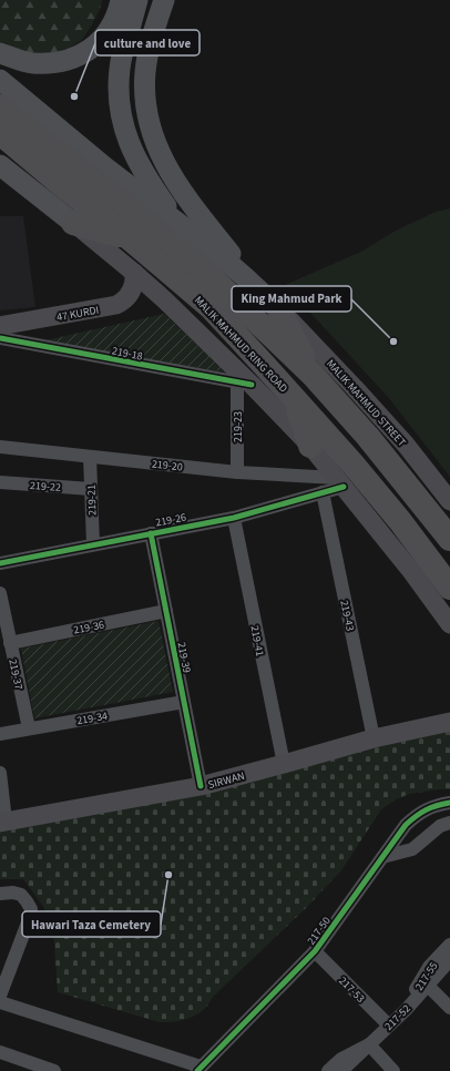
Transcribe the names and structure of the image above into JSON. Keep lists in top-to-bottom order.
{
  "streets": {
    "highway": ["MALIK MAHMUD RING ROAD"],
    "main road": ["47 KURDI", "MALIK MAHMUD STREET", "SIRWAN"],
    "street": [
      "219-18",
      "219-23",
      "219-20",
      "219-22",
      "219-21",
      "219-26",
      "219-43",
      "219-36",
      "219-41",
      "219-39",
      "219-37",
      "219-34",
      "217-50",
      "217-55",
      "217-53",
      "217-52"
    ]
  },
  "crossings": [
    ["219-18", "219-23"],
    ["219-23", "219-20"],
    ["219-20", "219-21"],
    ["219-20", "219-26"],
    ["219-22", "219-21"],
    ["219-21", "219-26"],
    ["219-26", "219-43"],
    ["219-26", "219-41"],
    ["219-26", "219-39"],
    ["219-43", "SIRWAN"],
    ["219-36", "219-39"],
    ["219-36", "219-37"],
    ["219-41", "SIRWAN"],
    ["219-39", "219-34"],
    ["219-39", "SIRWAN"],
    ["219-37", "219-34"],
    ["217-50", "217-53"],
    ["217-55", "217-52"],
    ["217-53", "217-52"]
  ],
  "places": ["culture and love", "King Mahmud Park", "Hawari Taza Cemetery"]
}
